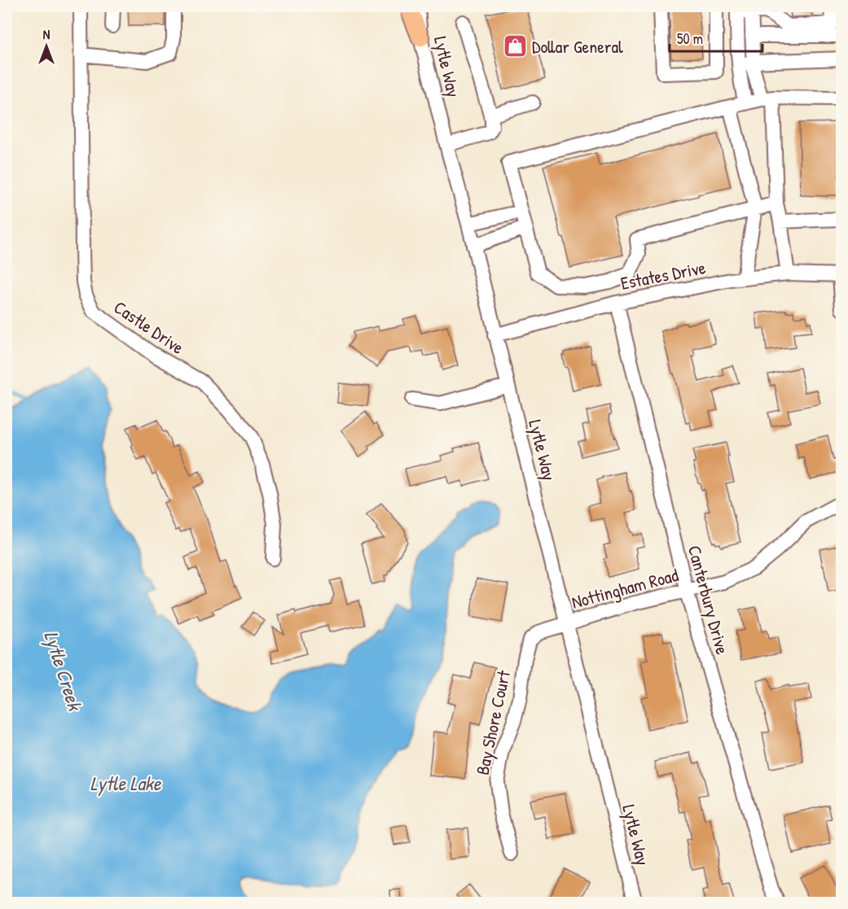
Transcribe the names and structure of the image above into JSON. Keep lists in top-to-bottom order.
{
  "streets": {
    "street": [
      "Lytle Way",
      "Estates Drive",
      "Castle Drive",
      "Nottingham Road",
      "Canterbury Drive",
      "Bay Shore Court"
    ]
  },
  "crossings": [
    ["Lytle Way", "Estates Drive"],
    ["Lytle Way", "Nottingham Road"],
    ["Lytle Way", "Bay Shore Court"],
    ["Estates Drive", "Canterbury Drive"],
    ["Nottingham Road", "Canterbury Drive"],
    ["Nottingham Road", "Bay Shore Court"]
  ],
  "water": ["Lytle Creek", "Lytle Lake"],
  "places": {
    "shop": ["Dollar General"]
  },
  "scale_bar": "50 m",
  "north": "top"
}
